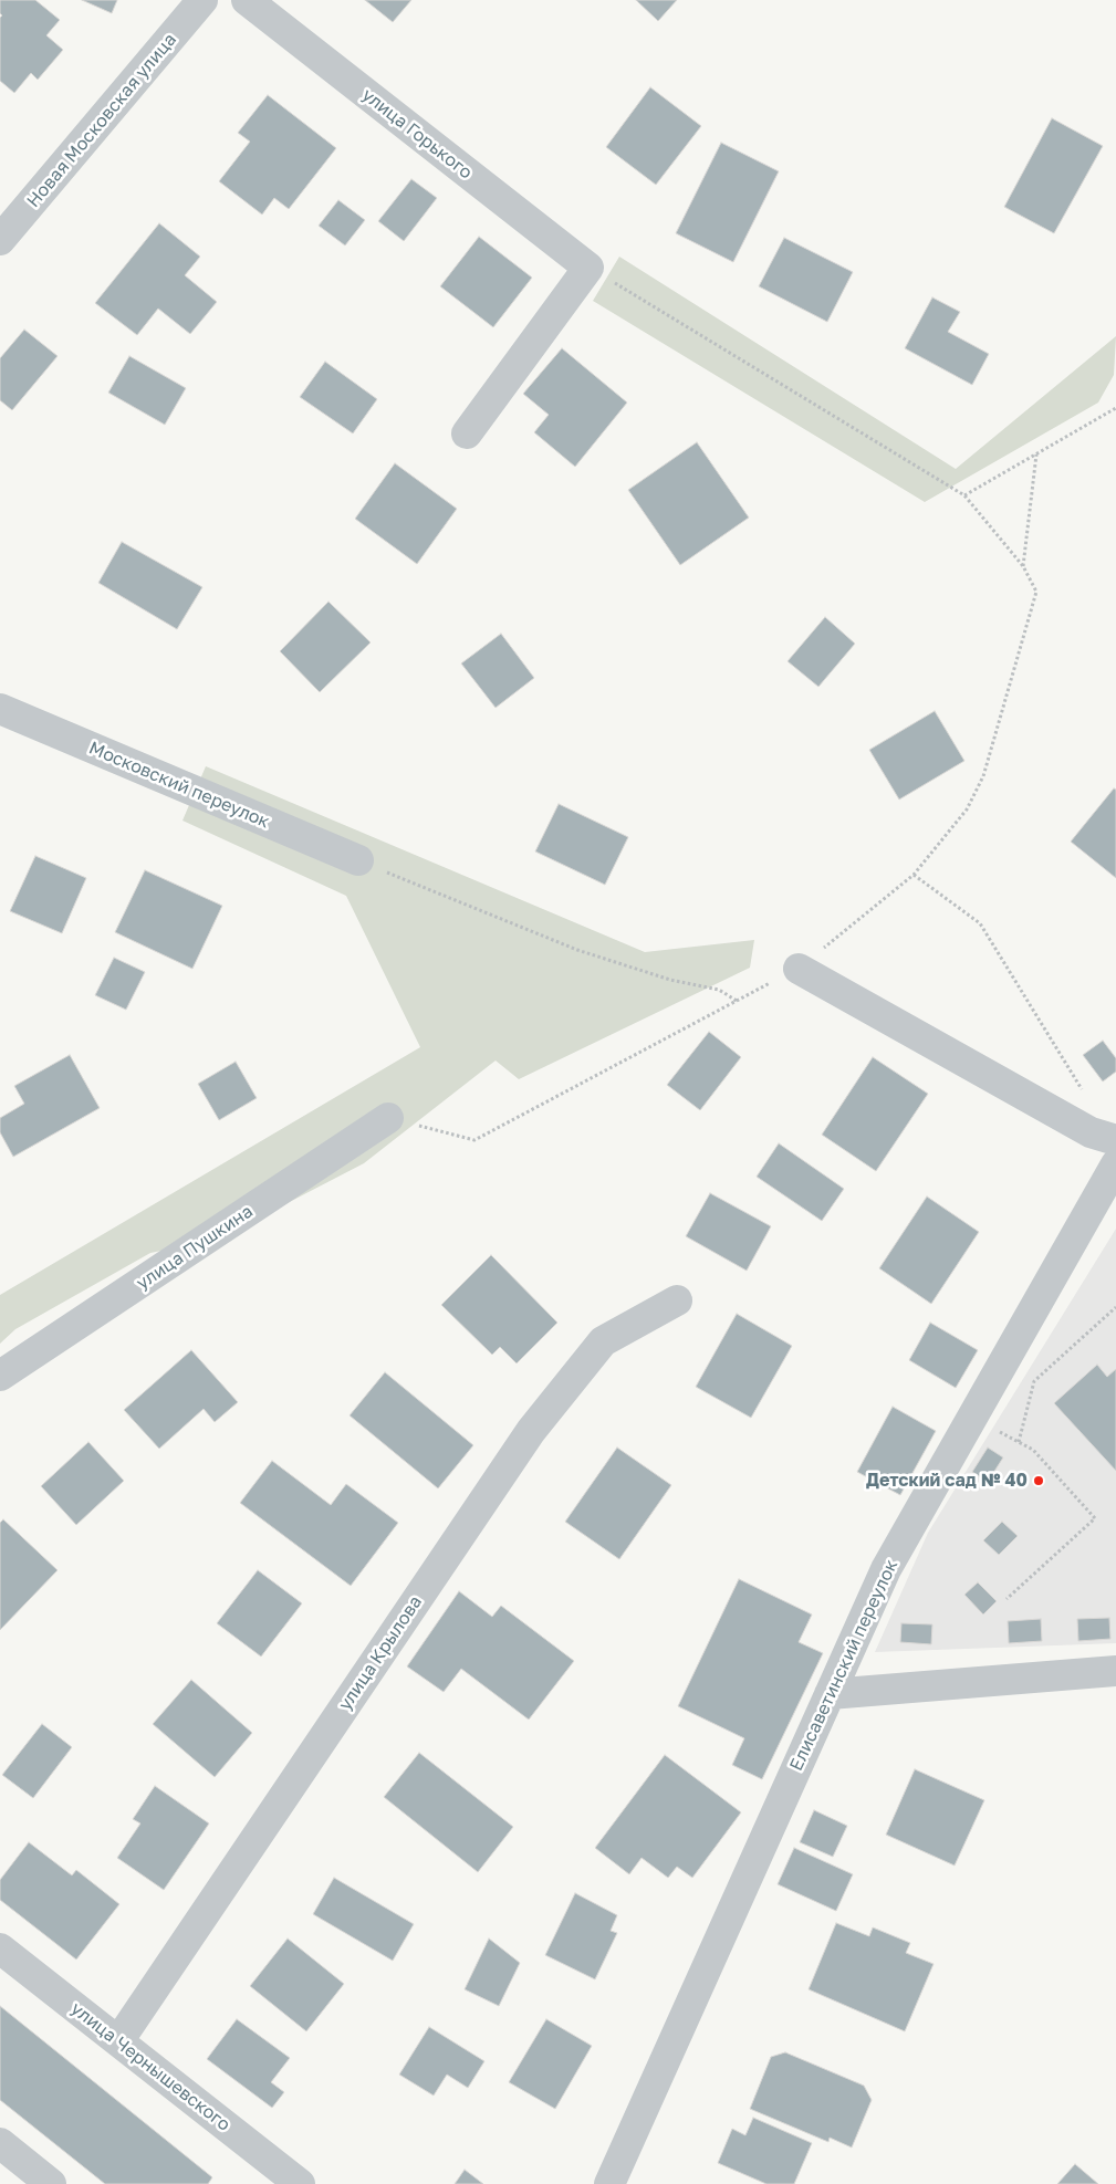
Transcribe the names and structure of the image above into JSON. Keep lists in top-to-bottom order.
{
  "streets": {
    "street": [
      "Новая Московская улица",
      "улица Горького",
      "Московский переулок",
      "улица Пушкина",
      "улица Крылова",
      "Елисаветинский переулок",
      "улица Чернышевского"
    ]
  },
  "crossings": [
    ["улица Крылова", "улица Чернышевского"]
  ],
  "places": ["Детский сад № 40"]
}
